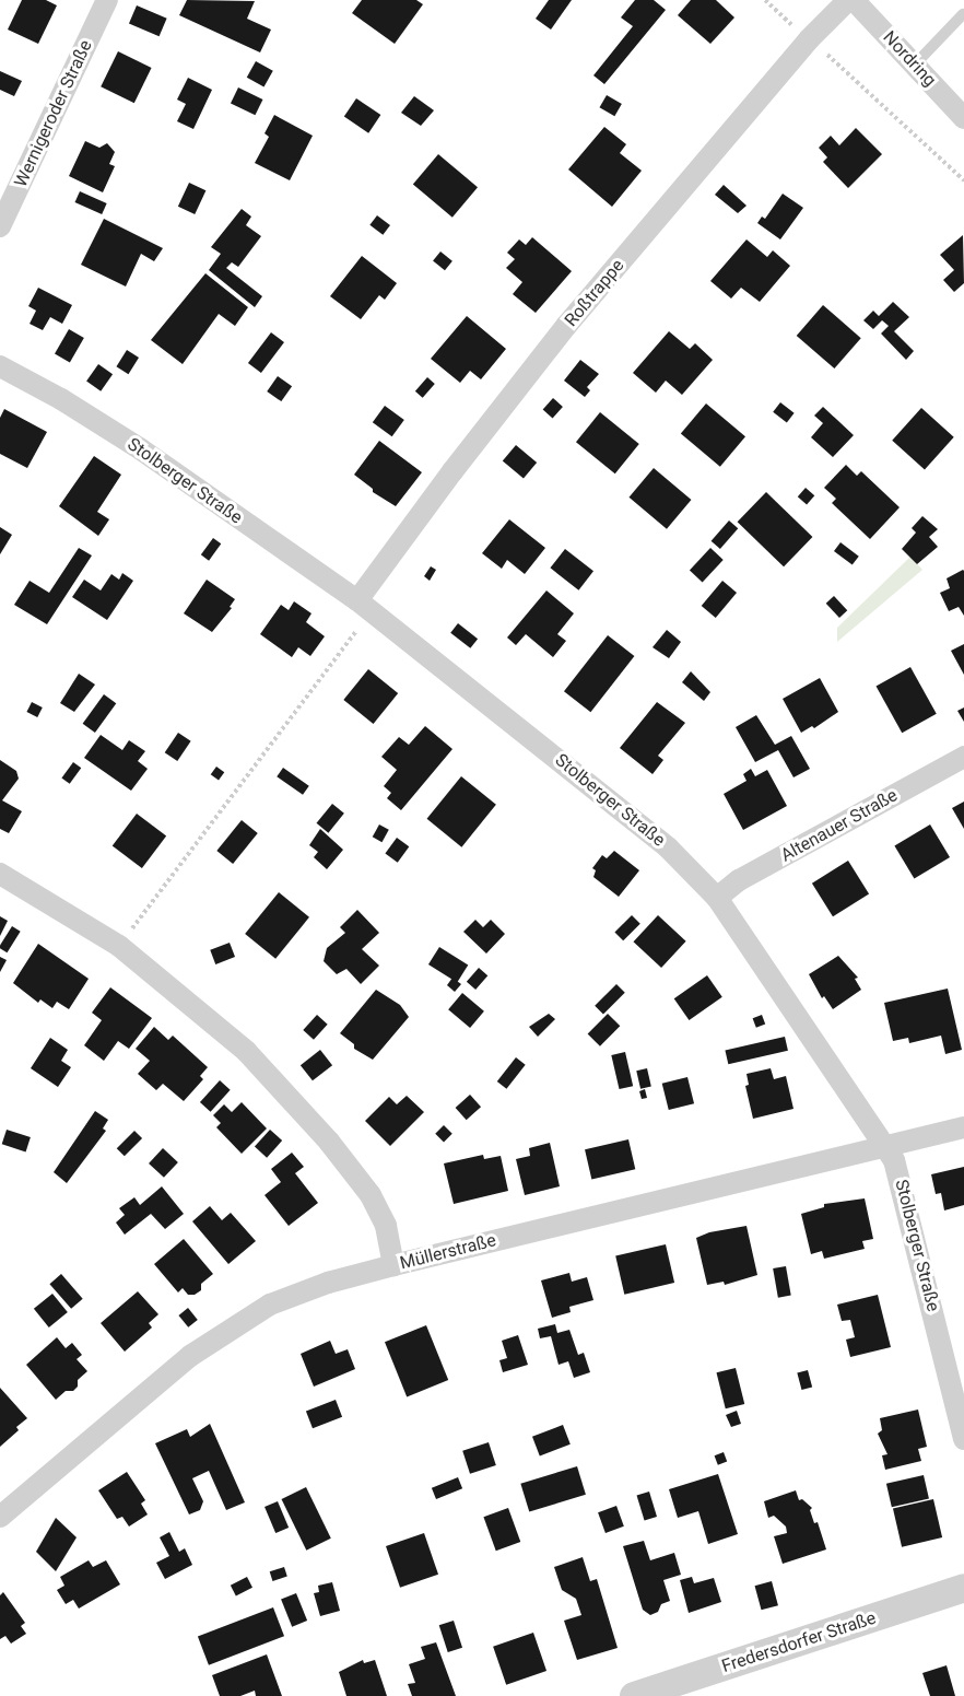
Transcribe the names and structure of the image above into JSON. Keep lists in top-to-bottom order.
{
  "streets": {
    "street": [
      "Nordring",
      "Wernigeroder Straße",
      "Roßtrappe",
      "Stolberger Straße",
      "Altenauer Straße",
      "Müllerstraße",
      "Fredersdorfer Straße"
    ]
  },
  "crossings": [
    ["Roßtrappe", "Stolberger Straße"],
    ["Stolberger Straße", "Altenauer Straße"],
    ["Stolberger Straße", "Müllerstraße"]
  ]
}
